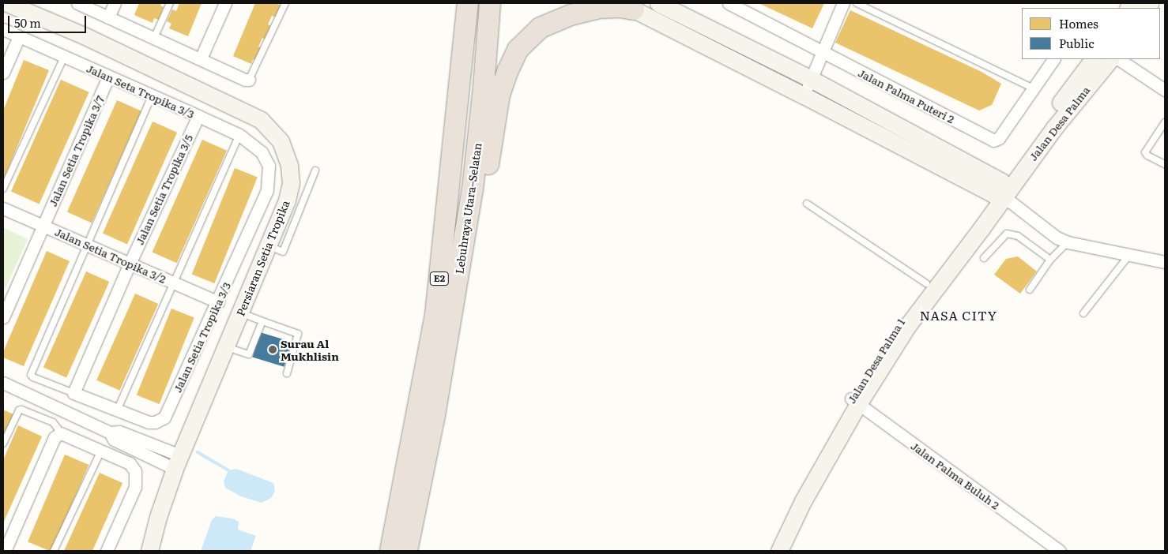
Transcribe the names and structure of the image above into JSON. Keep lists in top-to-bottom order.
{
  "streets": {
    "highway": ["Lebuhraya Utara–Selatan", "E2"],
    "street": [
      "Jalan Seta Tropika 3/3",
      "Jalan Palma Puteri 2",
      "Jalan Desa Palma",
      "Jalan Setia Tropika 3/7",
      "Jalan Setia Tropika 3/5",
      "Jalan Setia Tropika 3/2",
      "Persiaran Setia Tropika",
      "Jalan Setia Tropika 3/3",
      "Jalan Desa Palma 1",
      "Jalan Palma Buluh 2"
    ]
  },
  "crossings": [
    ["Jalan Seta Tropika 3/3", "Jalan Setia Tropika 3/7"],
    ["Jalan Seta Tropika 3/3", "Jalan Setia Tropika 3/5"],
    ["Jalan Seta Tropika 3/3", "Jalan Setia Tropika 3/3"],
    ["Jalan Desa Palma", "Jalan Desa Palma 1"],
    ["Jalan Setia Tropika 3/7", "Jalan Setia Tropika 3/2"],
    ["Jalan Setia Tropika 3/5", "Jalan Setia Tropika 3/2"],
    ["Jalan Setia Tropika 3/5", "Jalan Setia Tropika 3/3"],
    ["Jalan Setia Tropika 3/2", "Jalan Setia Tropika 3/3"],
    ["Jalan Desa Palma 1", "Jalan Palma Buluh 2"]
  ],
  "districts": ["NASA CITY"],
  "places": ["Surau Al Mukhlisin"],
  "legend": ["Homes", "Public"],
  "scale_bar": "50 m"
}
